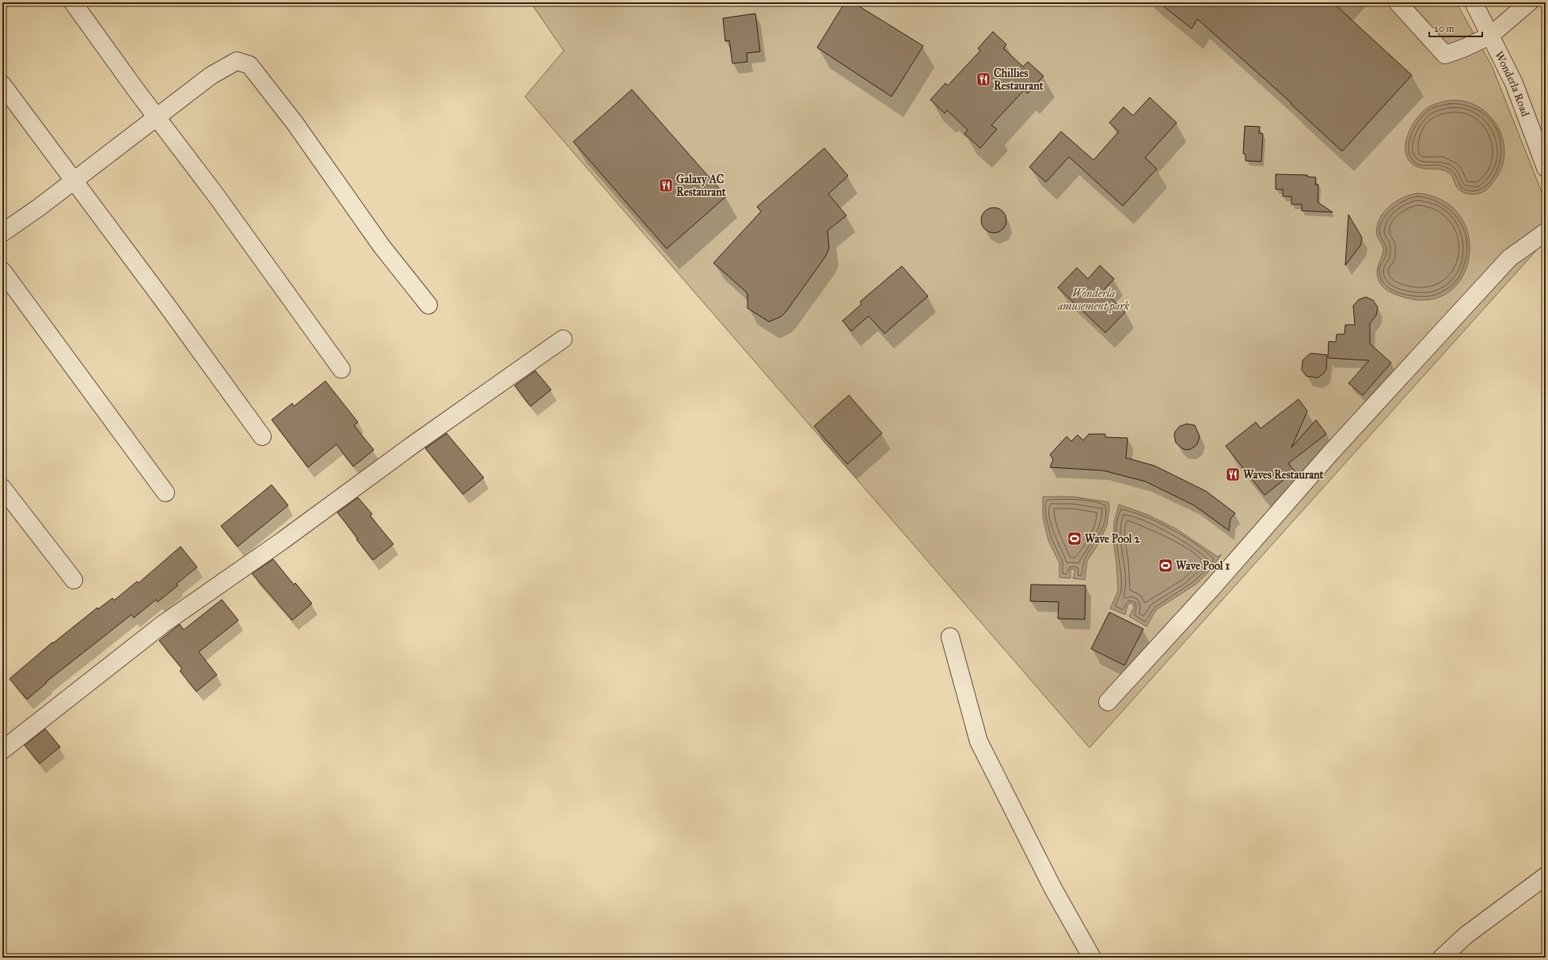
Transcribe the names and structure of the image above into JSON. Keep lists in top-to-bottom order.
{
  "streets": {
    "street": ["Wonderla Road"]
  },
  "parks": ["Wonderla amusement park"],
  "places": {
    "restaurant": ["Chillies Restaurant", "Galaxy AC Restaurant", "Waves Restaurant"],
    "sports": ["Wave Pool 2", "Wave Pool 1"]
  },
  "scale_bar": "20 m"
}
